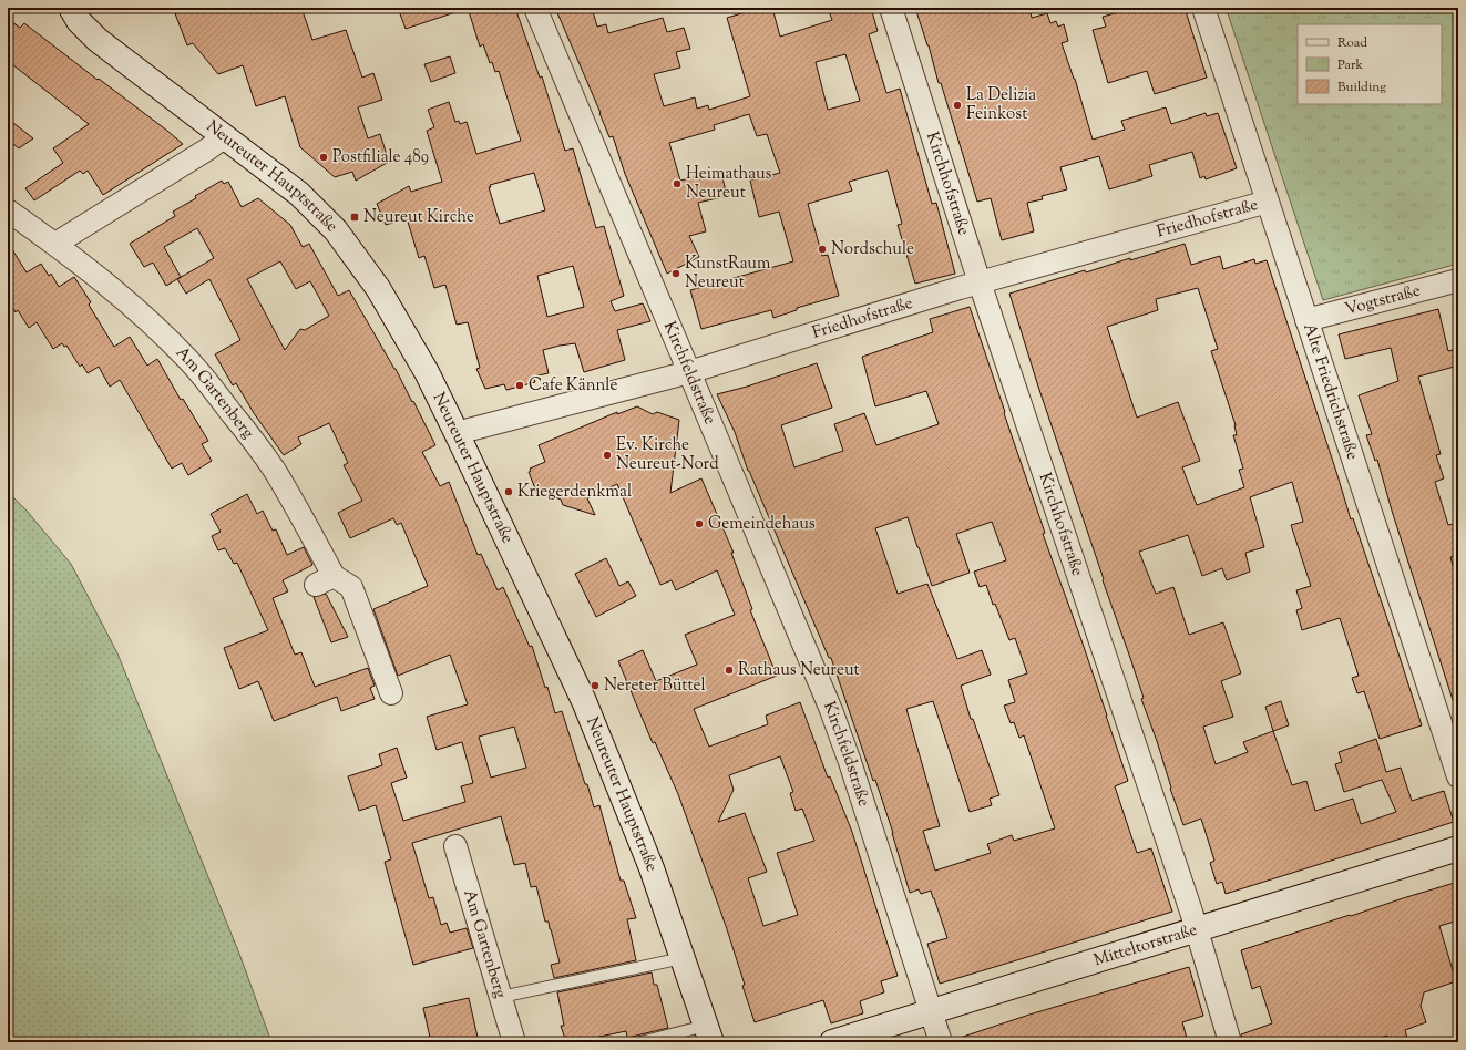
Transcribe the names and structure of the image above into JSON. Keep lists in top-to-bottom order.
{
  "streets": {
    "street": [
      "Neureuter Hauptstraße",
      "Kirchhofstraße",
      "Friedhofstraße",
      "Vogtstraße",
      "Kirchfeldstraße",
      "Alte Friedrichstraße",
      "Am Gartenberg",
      "Mitteltorstraße"
    ]
  },
  "crossings": [
    ["Neureuter Hauptstraße", "Friedhofstraße"],
    ["Kirchhofstraße", "Friedhofstraße"],
    ["Kirchhofstraße", "Mitteltorstraße"],
    ["Friedhofstraße", "Kirchfeldstraße"],
    ["Friedhofstraße", "Alte Friedrichstraße"],
    ["Vogtstraße", "Alte Friedrichstraße"],
    ["Kirchfeldstraße", "Mitteltorstraße"]
  ],
  "places": {
    "other": [
      "La Delizia Feinkost",
      "Postfiliale 489",
      "Heimathaus Neureut",
      "Nordschule",
      "KunstRaum Neureut",
      "Cafe Kännle",
      "Ev. Kirche Neureut-Nord",
      "Kriegerdenkmal",
      "Gemeindehaus",
      "Rathaus Neureut",
      "Nereter Büttel"
    ],
    "transit": ["Neureut Kirche"]
  },
  "legend": ["Road", "Park", "Building"]
}
